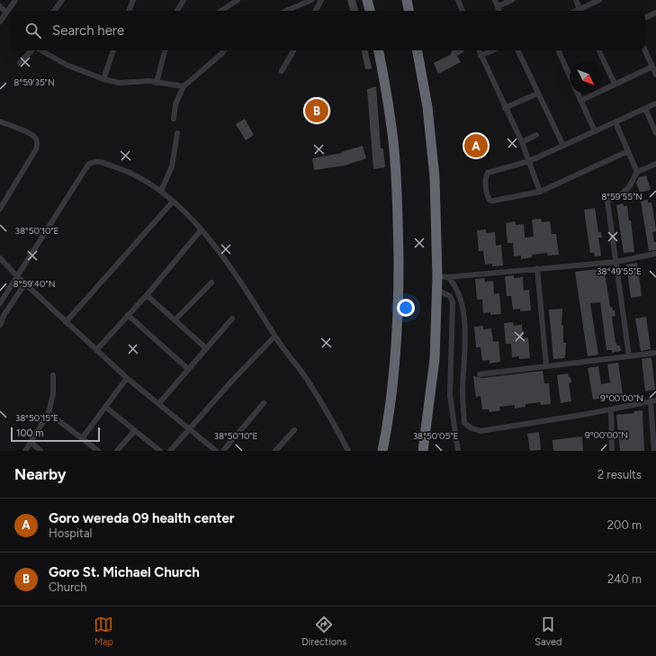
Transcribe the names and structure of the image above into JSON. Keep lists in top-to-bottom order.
{
  "scale_bar": "100 m",
  "north": "bottom right",
  "page": {
    "search": "Search here",
    "pins": ["B", "A"],
    "scale": "100 m",
    "heading": ["Nearby", "2 results"],
    "list": [
      {
        "mark": "A",
        "name": "Goro wereda 09 health center",
        "note": "Hospital",
        "value": "200 m"
      },
      {
        "mark": "B",
        "name": "Goro St. Michael Church",
        "note": "Church",
        "value": "240 m"
      }
    ],
    "nav": ["Map", "Directions", "Saved"]
  },
  "coordinates": [
    "8°59'35\"N",
    "8°59'55\"N",
    "38°50'10\"E",
    "38°49'55\"E",
    "8°59'40\"N",
    "9°00'00\"N",
    "38°50'15\"E",
    "38°50'05\"E"
  ]
}
